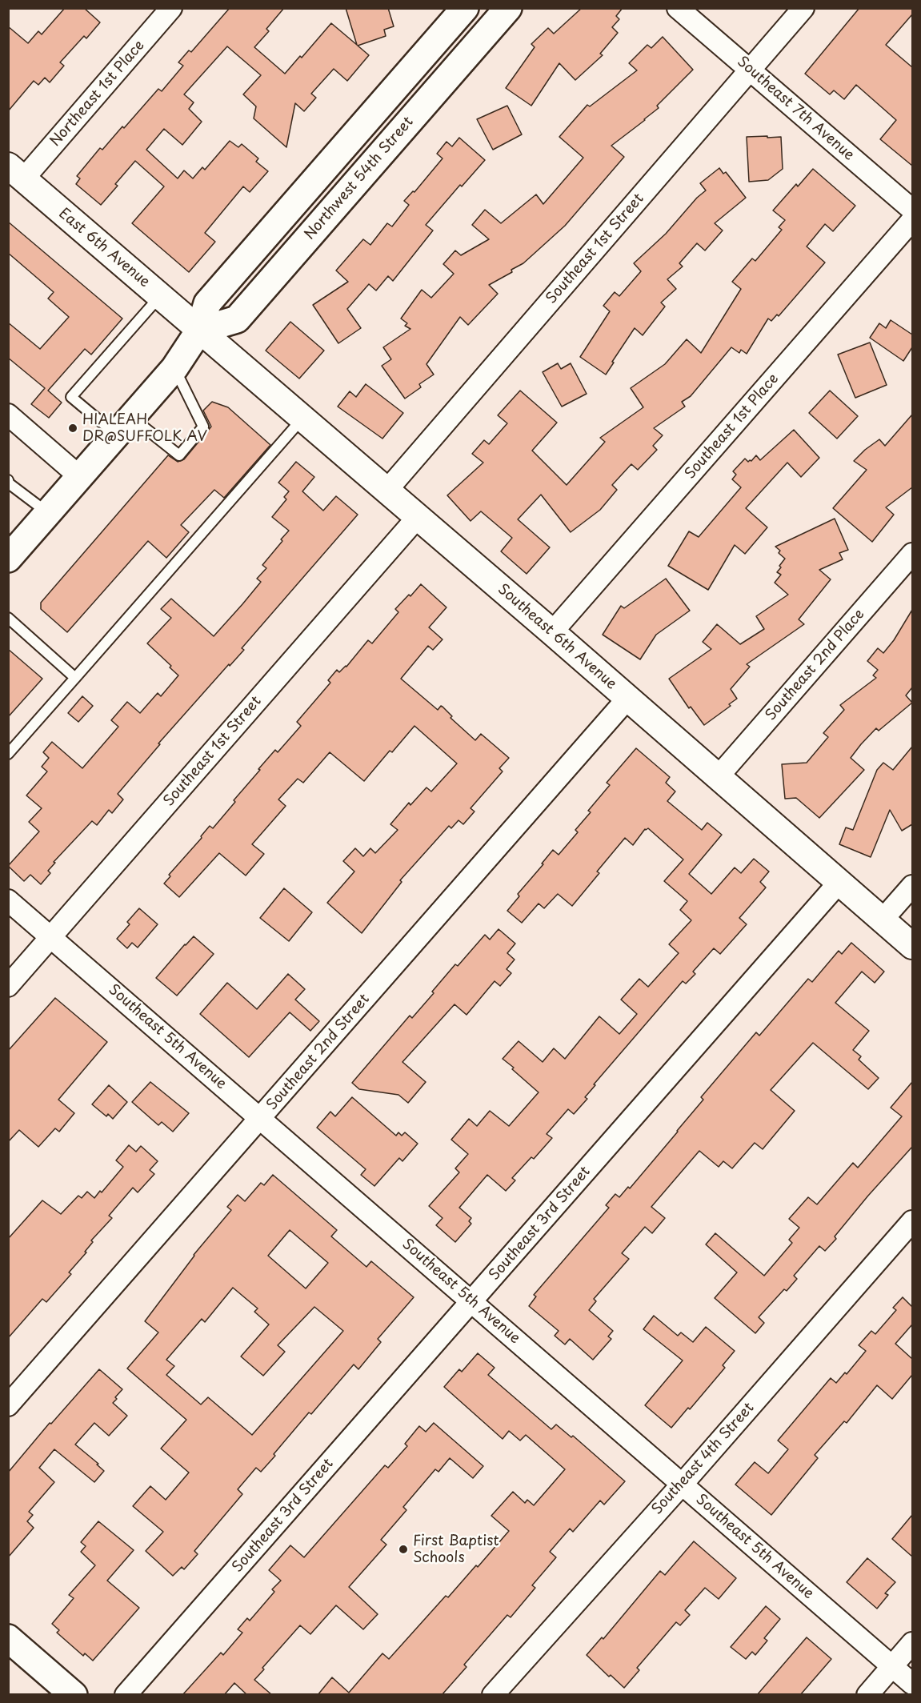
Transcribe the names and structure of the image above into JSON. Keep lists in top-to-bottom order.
{
  "streets": {
    "main road": ["Northwest 54th Street"],
    "street": [
      "Northeast 1st Place",
      "Southeast 7th Avenue",
      "East 6th Avenue",
      "Southeast 1st Street",
      "Southeast 1st Place",
      "Southeast 6th Avenue",
      "Southeast 2nd Place",
      "Southeast 5th Avenue",
      "Southeast 2nd Street",
      "Southeast 3rd Street",
      "Southeast 4th Street"
    ]
  },
  "crossings": [
    ["Northeast 1st Place", "East 6th Avenue"],
    ["Southeast 7th Avenue", "Southeast 1st Street"],
    ["Northwest 54th Street", "East 6th Avenue"],
    ["Northwest 54th Street", "Southeast 6th Avenue"],
    ["East 6th Avenue", "Southeast 6th Avenue"],
    ["Southeast 1st Street", "Southeast 6th Avenue"],
    ["Southeast 1st Street", "Southeast 5th Avenue"],
    ["Southeast 1st Place", "Southeast 6th Avenue"],
    ["Southeast 6th Avenue", "Southeast 2nd Place"],
    ["Southeast 6th Avenue", "Southeast 2nd Street"],
    ["Southeast 6th Avenue", "Southeast 3rd Street"],
    ["Southeast 5th Avenue", "Southeast 2nd Street"],
    ["Southeast 5th Avenue", "Southeast 3rd Street"],
    ["Southeast 5th Avenue", "Southeast 4th Street"]
  ],
  "places": ["HIALEAH DR@SUFFOLK AV", "First Baptist Schools"]
}
